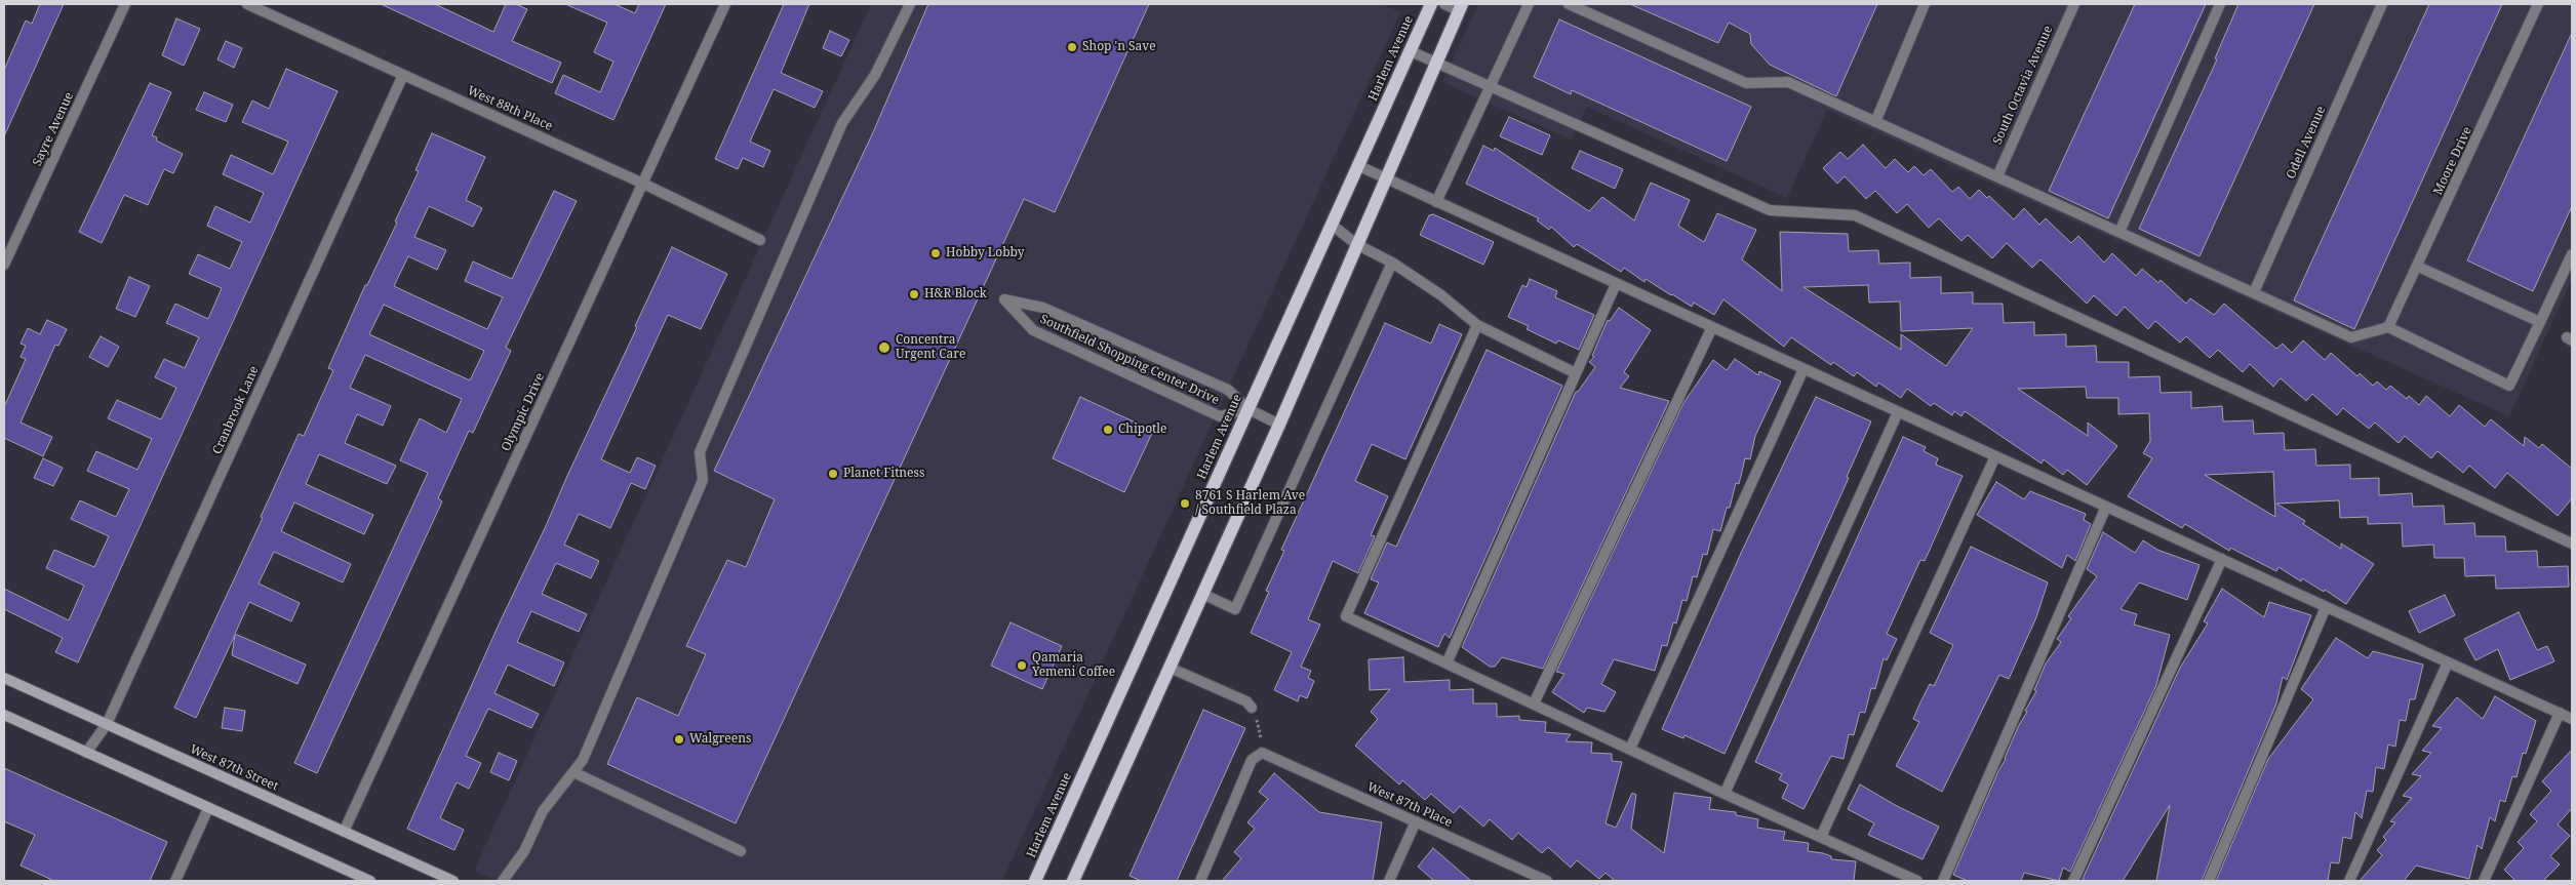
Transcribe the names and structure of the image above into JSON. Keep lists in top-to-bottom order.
{
  "streets": {
    "main road": ["Harlem Avenue", "West 87th Street"],
    "street": [
      "South Octavia Avenue",
      "West 88th Place",
      "Sayre Avenue",
      "Odell Avenue",
      "Moore Drive",
      "Southfield Shopping Center Drive",
      "Cranbrook Lane",
      "Olympic Drive",
      "West 87th Place"
    ]
  },
  "crossings": [
    ["Harlem Avenue", "Southfield Shopping Center Drive"],
    ["West 88th Place", "Cranbrook Lane"],
    ["West 88th Place", "Olympic Drive"],
    ["Cranbrook Lane", "West 87th Street"],
    ["Olympic Drive", "West 87th Street"]
  ],
  "places": [
    "Shop 'n Save",
    "Hobby Lobby",
    "H&R Block",
    "Concentra Urgent Care",
    "Chipotle",
    "Planet Fitness",
    "8761 S Harlem Ave / Southfield Plaza",
    "Qamaria Yemeni Coffee",
    "Walgreens"
  ]
}
